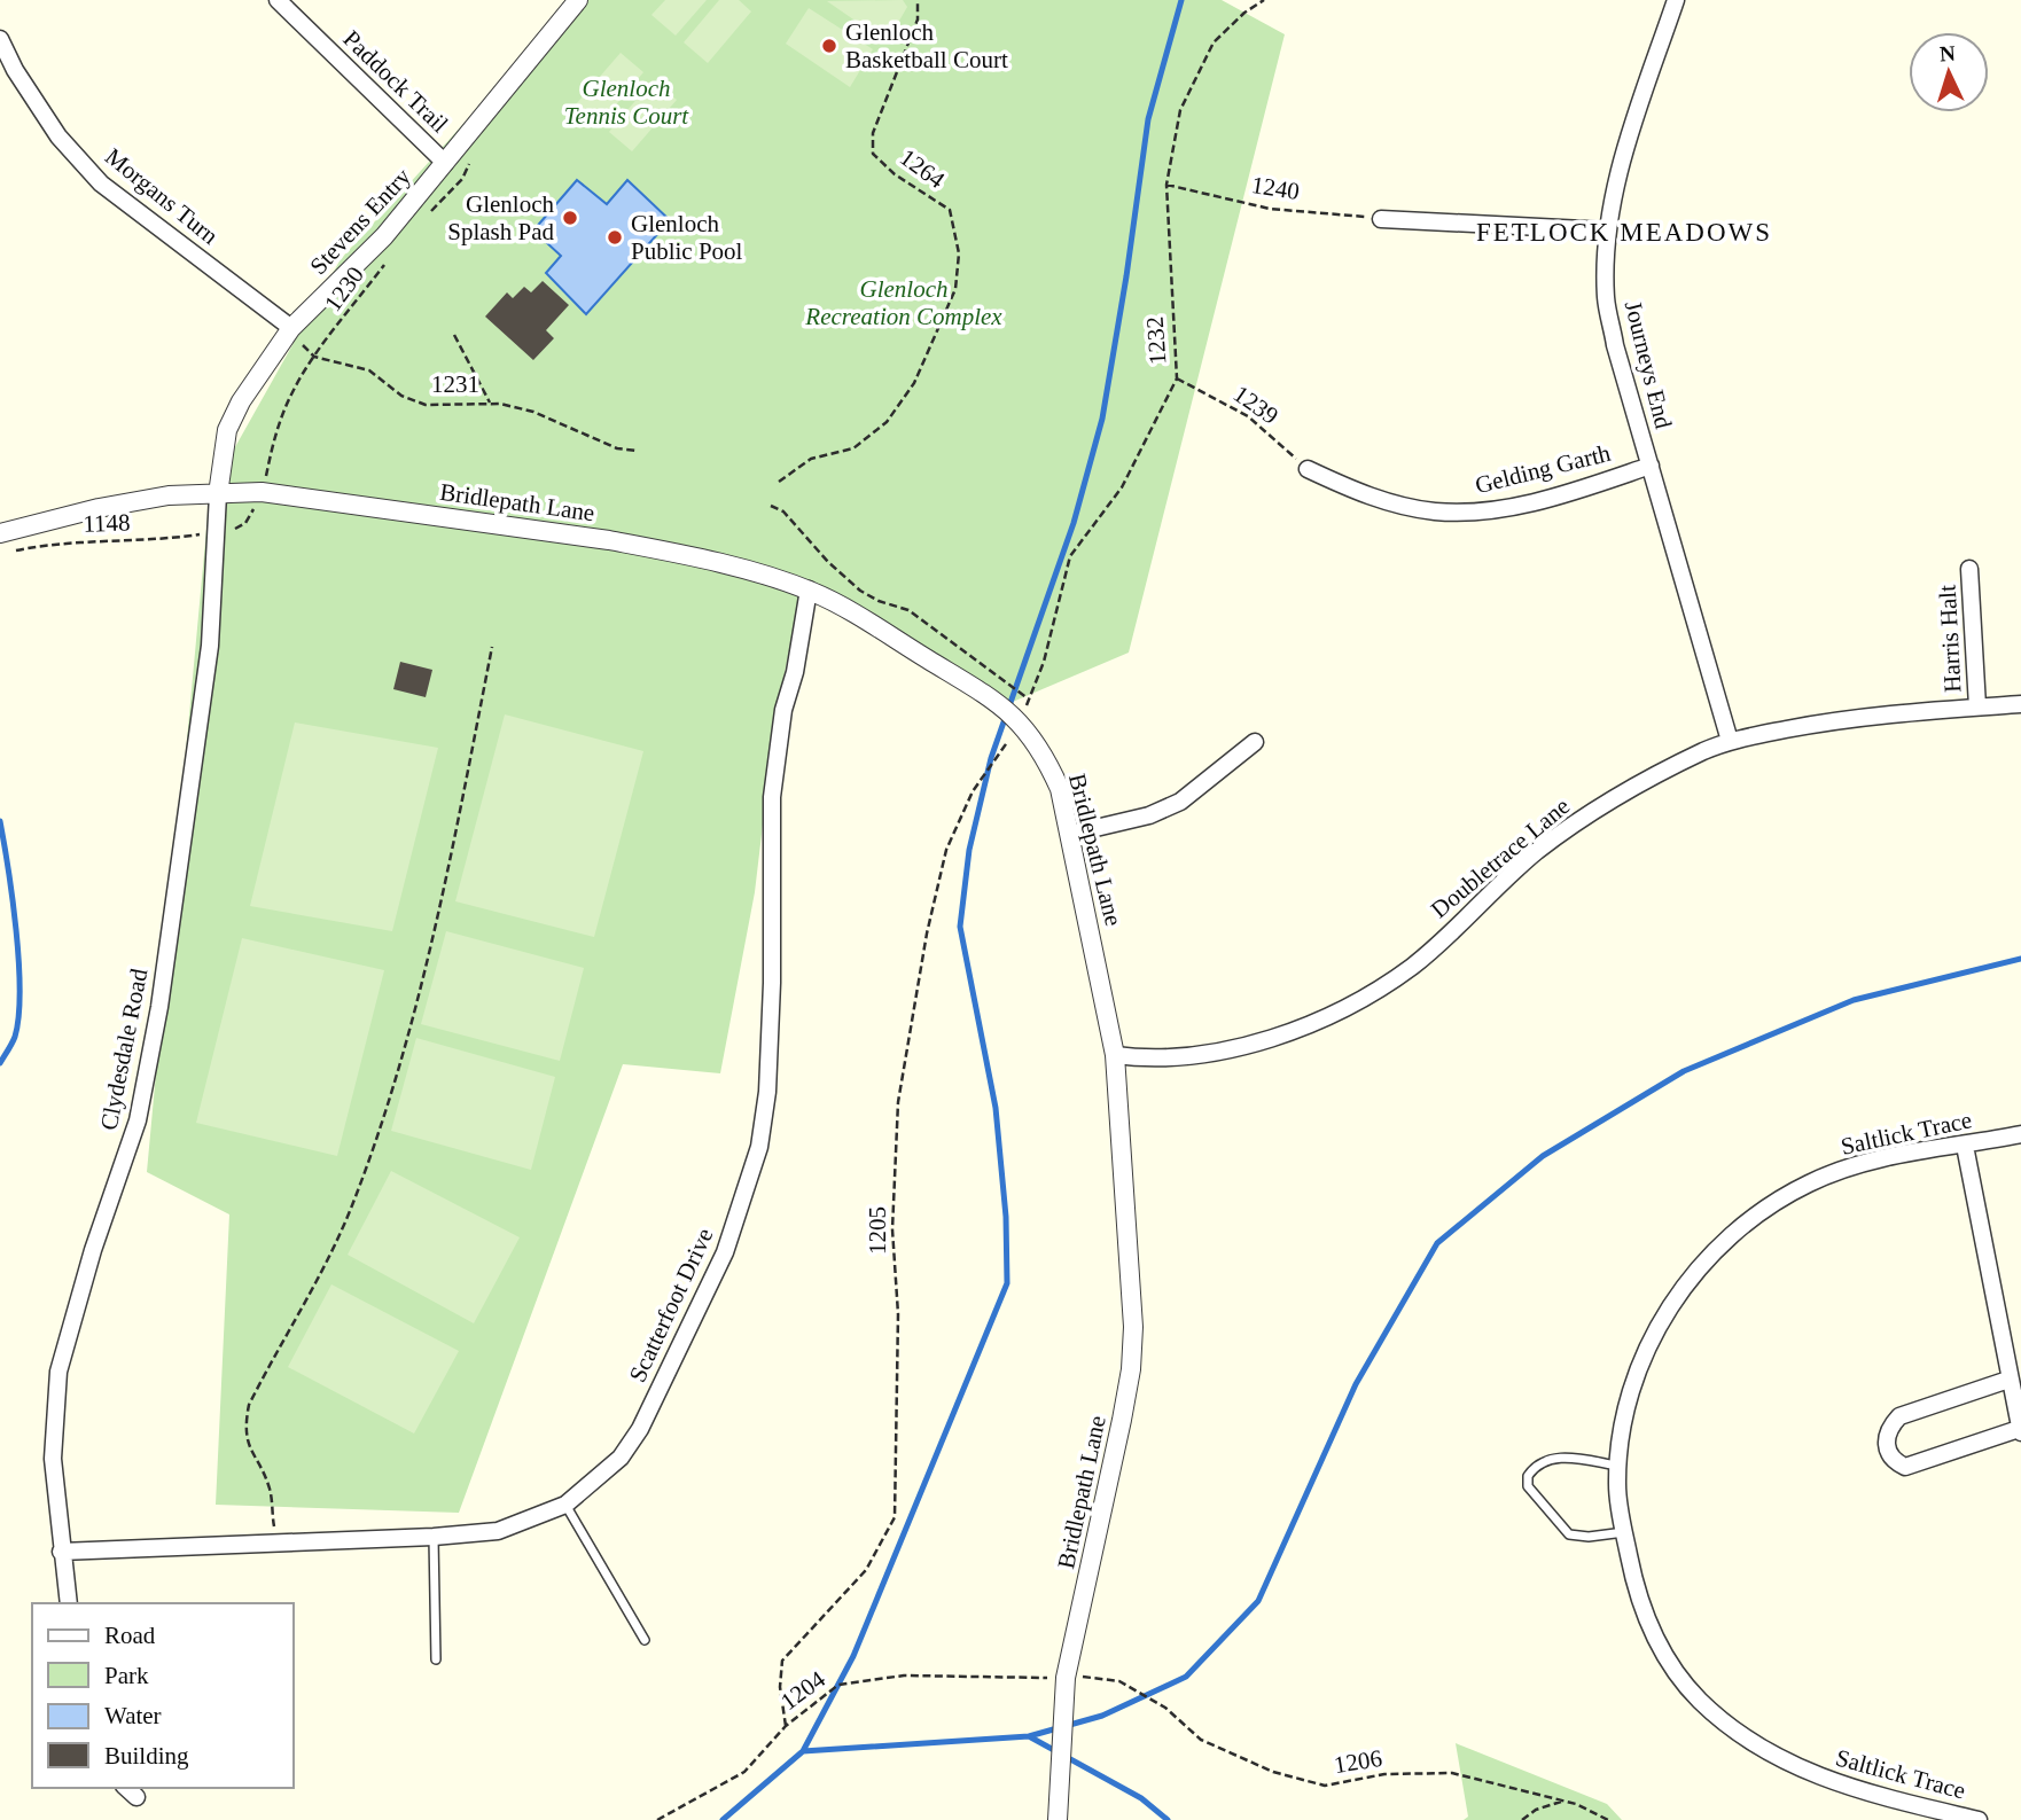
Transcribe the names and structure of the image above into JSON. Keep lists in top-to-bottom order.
{
  "streets": {
    "street": [
      "Paddock Trail",
      "Morgans Turn",
      "Stevens Entry",
      "Journeys End",
      "Gelding Garth",
      "Bridlepath Lane",
      "Harris Halt",
      "Doubletrace Lane",
      "Clydesdale Road",
      "Saltlick Trace",
      "Scatterfoot Drive"
    ],
    "path": [
      "1264",
      "1240",
      "1230",
      "1232",
      "1231",
      "1239",
      "1148",
      "1205",
      "1204",
      "1206"
    ]
  },
  "crossings": [
    ["Paddock Trail", "Stevens Entry"],
    ["1240", "1232"],
    ["Morgans Turn", "Stevens Entry"],
    ["Morgans Turn", "1231"],
    ["Stevens Entry", "1231"],
    ["Stevens Entry", "Bridlepath Lane"],
    ["Stevens Entry", "Clydesdale Road"],
    ["1230", "1231"],
    ["1230", "Bridlepath Lane"],
    ["1230", "1148"],
    ["1230", "Clydesdale Road"],
    ["1232", "1239"],
    ["1232", "Bridlepath Lane"],
    ["1232", "1205"],
    ["Journeys End", "Gelding Garth"],
    ["Journeys End", "Doubletrace Lane"],
    ["1239", "Gelding Garth"],
    ["Bridlepath Lane", "Doubletrace Lane"],
    ["Bridlepath Lane", "Clydesdale Road"],
    ["Bridlepath Lane", "1205"],
    ["Bridlepath Lane", "Scatterfoot Drive"],
    ["1148", "Clydesdale Road"],
    ["Harris Halt", "Doubletrace Lane"],
    ["Clydesdale Road", "Scatterfoot Drive"],
    ["1205", "1204"]
  ],
  "districts": ["FETLOCK MEADOWS"],
  "parks": ["Glenloch Tennis Court", "Glenloch Recreation Complex"],
  "places": ["Glenloch Basketball Court", "Glenloch Splash Pad", "Glenloch Public Pool"],
  "legend": [
    "Road",
    "Park",
    "Water",
    "Building"
  ],
  "north": "top"
}
